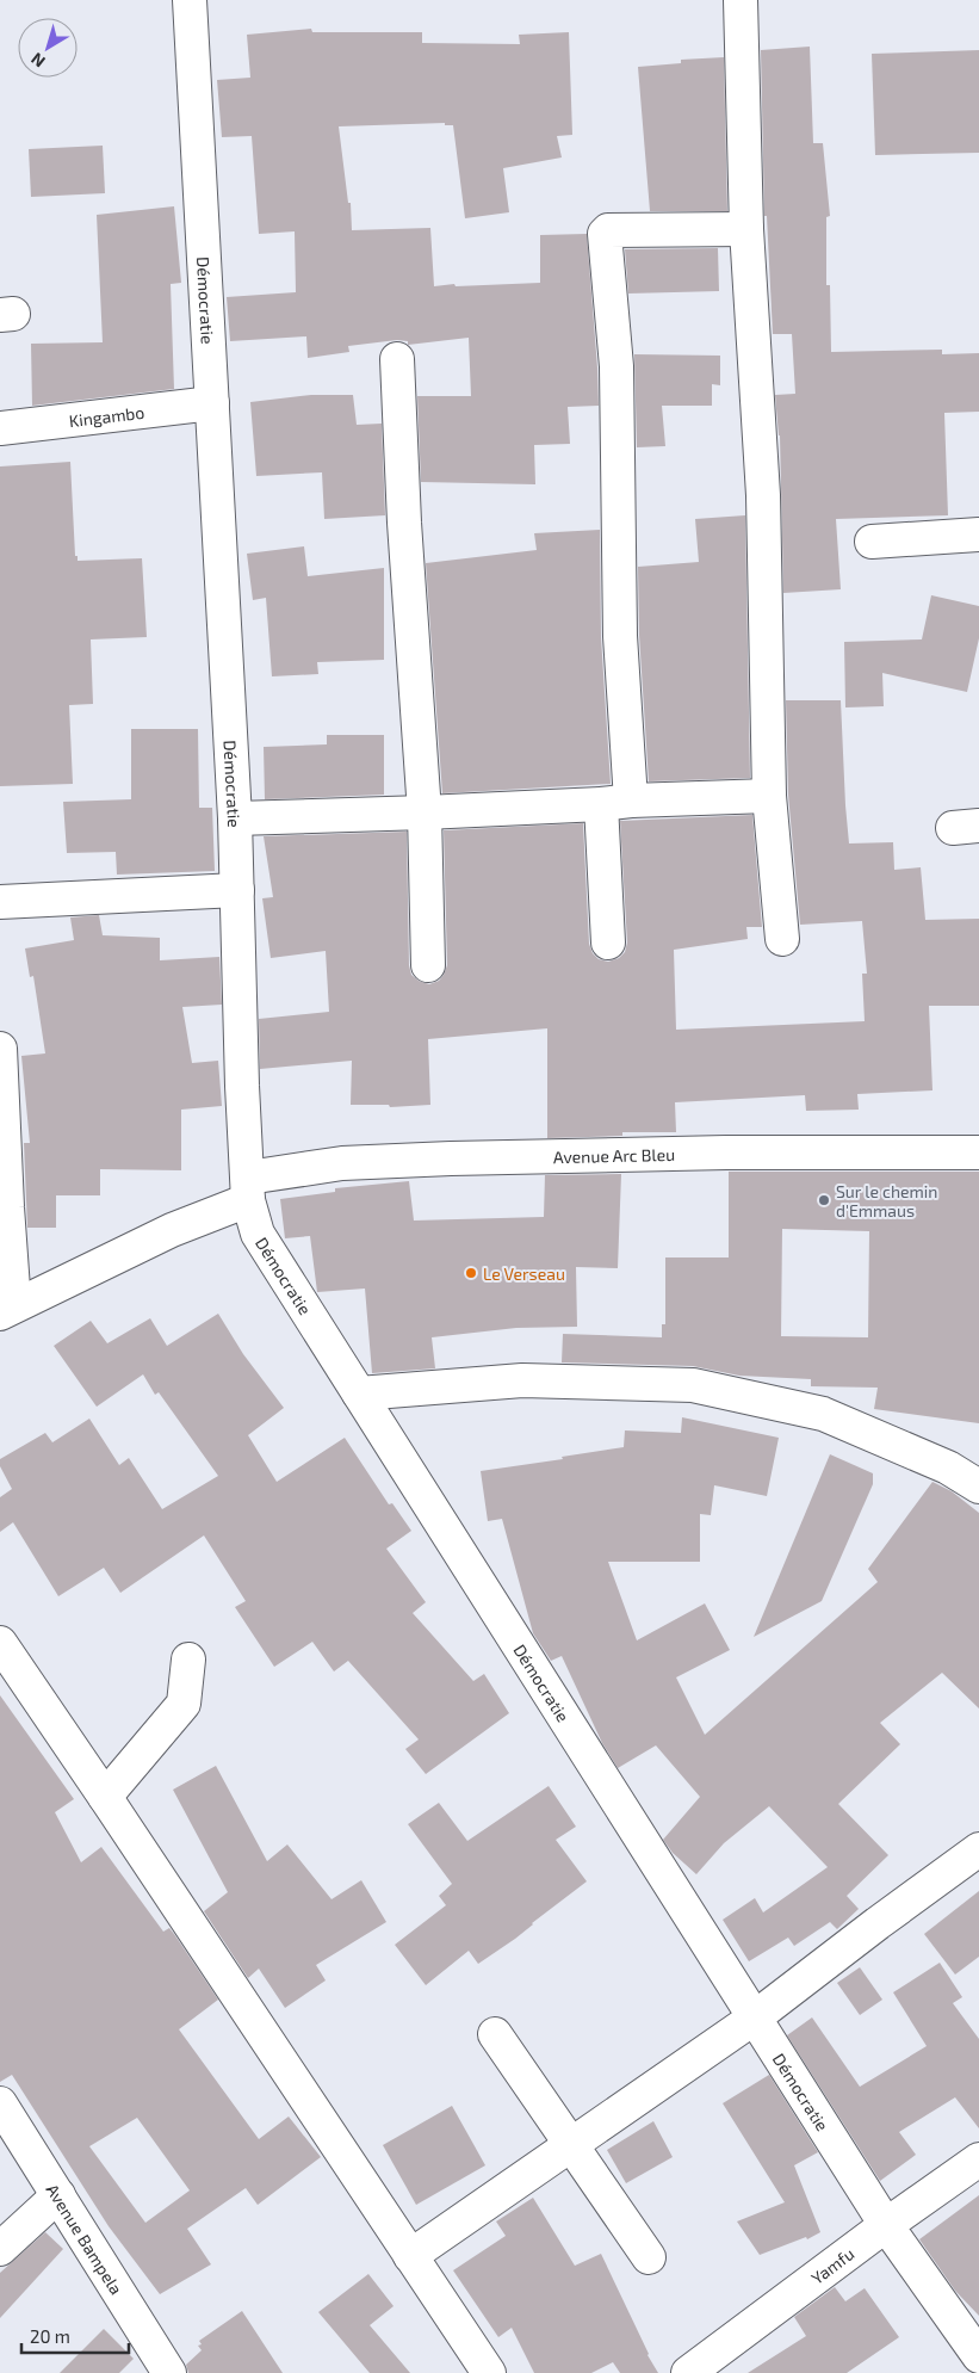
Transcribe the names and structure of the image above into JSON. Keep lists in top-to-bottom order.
{
  "streets": {
    "street": [
      "Démocratie",
      "Kingambo",
      "Avenue Arc Bleu",
      "Avenue Bampela",
      "Yamfu"
    ]
  },
  "crossings": [
    ["Démocratie", "Kingambo"],
    ["Démocratie", "Avenue Arc Bleu"],
    ["Démocratie", "Yamfu"]
  ],
  "places": ["Sur le chemin d'Emmaus", "Le Verseau"],
  "scale_bar": "20 m",
  "north": "bottom left"
}
